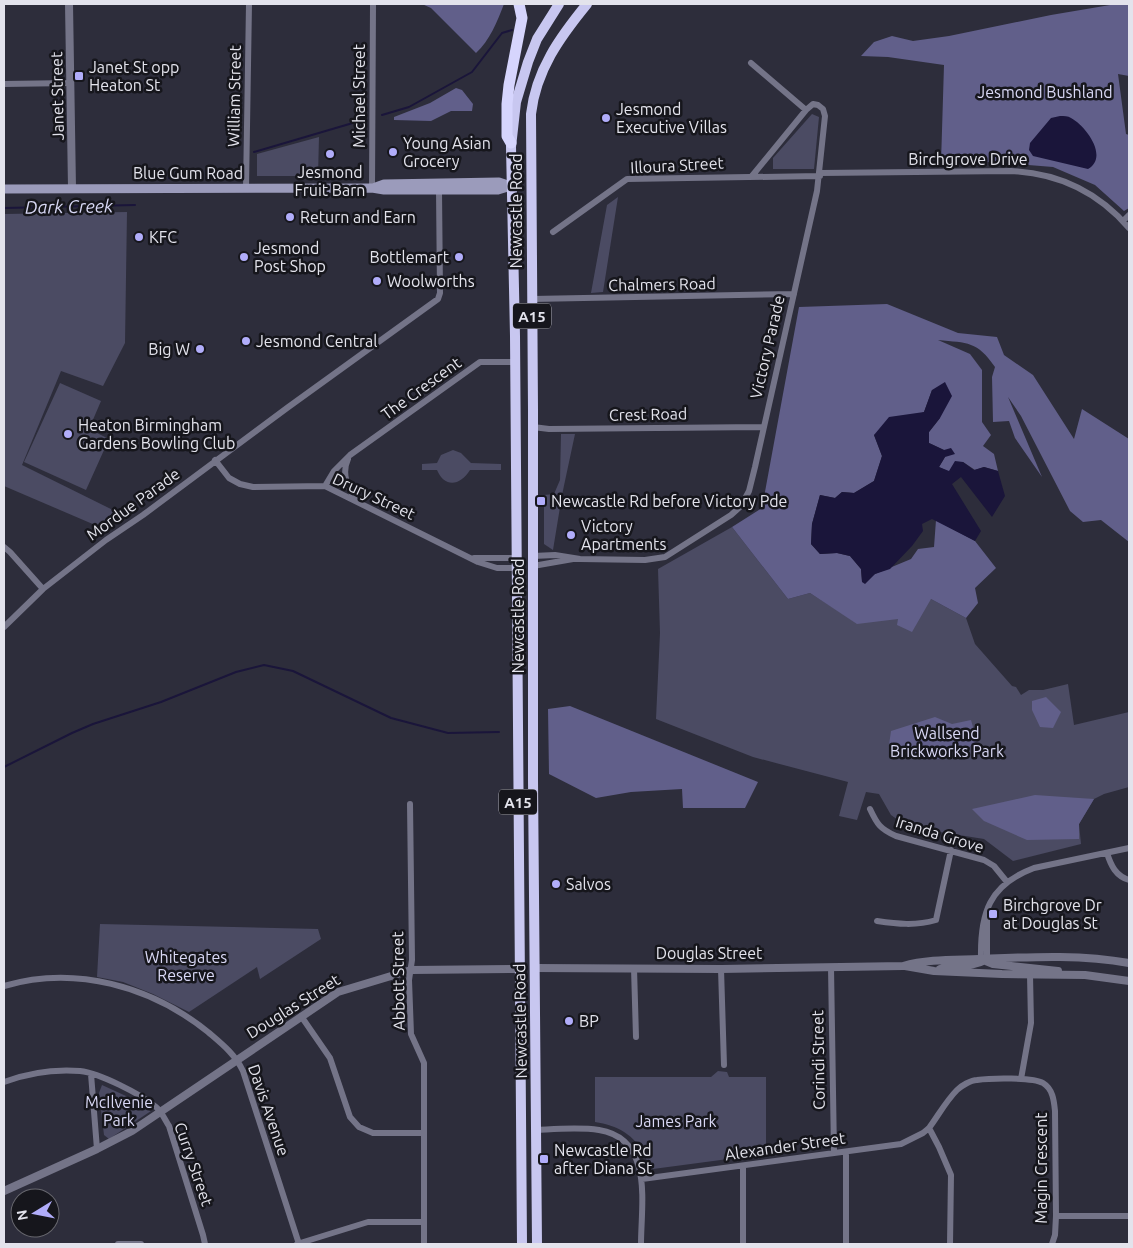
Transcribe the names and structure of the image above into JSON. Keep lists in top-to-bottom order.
{
  "streets": {
    "highway": ["Newcastle Road", "A15", "Douglas Street"],
    "main road": ["Blue Gum Road"],
    "street": [
      "Janet Street",
      "William Street",
      "Michael Street",
      "Birchgrove Drive",
      "Illoura Street",
      "Chalmers Road",
      "Victory Parade",
      "The Crescent",
      "Crest Road",
      "Drury Street",
      "Mordue Parade",
      "Iranda Grove",
      "Abbott Street",
      "Corindi Street",
      "Davis Avenue",
      "Alexander Street",
      "Curry Street",
      "Magin Crescent"
    ]
  },
  "crossings": [
    ["Janet Street", "Blue Gum Road"],
    ["William Street", "Blue Gum Road"],
    ["Michael Street", "Blue Gum Road"],
    ["Birchgrove Drive", "Illoura Street"],
    ["Birchgrove Drive", "Victory Parade"],
    ["Illoura Street", "Victory Parade"],
    ["Blue Gum Road", "Newcastle Road"],
    ["Blue Gum Road", "Mordue Parade"],
    ["Newcastle Road", "Chalmers Road"],
    ["Newcastle Road", "Victory Parade"],
    ["Newcastle Road", "The Crescent"],
    ["Newcastle Road", "Crest Road"],
    ["Newcastle Road", "Drury Street"],
    ["Newcastle Road", "Douglas Street"],
    ["Chalmers Road", "Victory Parade"],
    ["Victory Parade", "Crest Road"],
    ["The Crescent", "Drury Street"],
    ["Drury Street", "Mordue Parade"],
    ["Douglas Street", "Abbott Street"],
    ["Douglas Street", "Corindi Street"],
    ["Douglas Street", "Davis Avenue"],
    ["Douglas Street", "Curry Street"],
    ["Corindi Street", "Alexander Street"],
    ["Alexander Street", "Magin Crescent"]
  ],
  "water": ["Dark Creek"],
  "parks": [
    "Jesmond Bushland",
    "Wallsend Brickworks Park",
    "Whitegates Reserve",
    "McIlvenie Park",
    "James Park"
  ],
  "places": {
    "transit": [
      "Janet St opp Heaton St",
      "Newcastle Rd before Victory Pde",
      "Birchgrove Dr at Douglas St",
      "Newcastle Rd after Diana St"
    ],
    "other": [
      "Jesmond Executive Villas",
      "Young Asian Grocery",
      "Jesmond Fruit Barn",
      "Return and Earn",
      "KFC",
      "Jesmond Post Shop",
      "Bottlemart",
      "Woolworths",
      "Jesmond Central",
      "Big W",
      "Heaton Birmingham Gardens Bowling Club",
      "Victory Apartments",
      "Salvos",
      "BP"
    ]
  },
  "north": "left"
}
